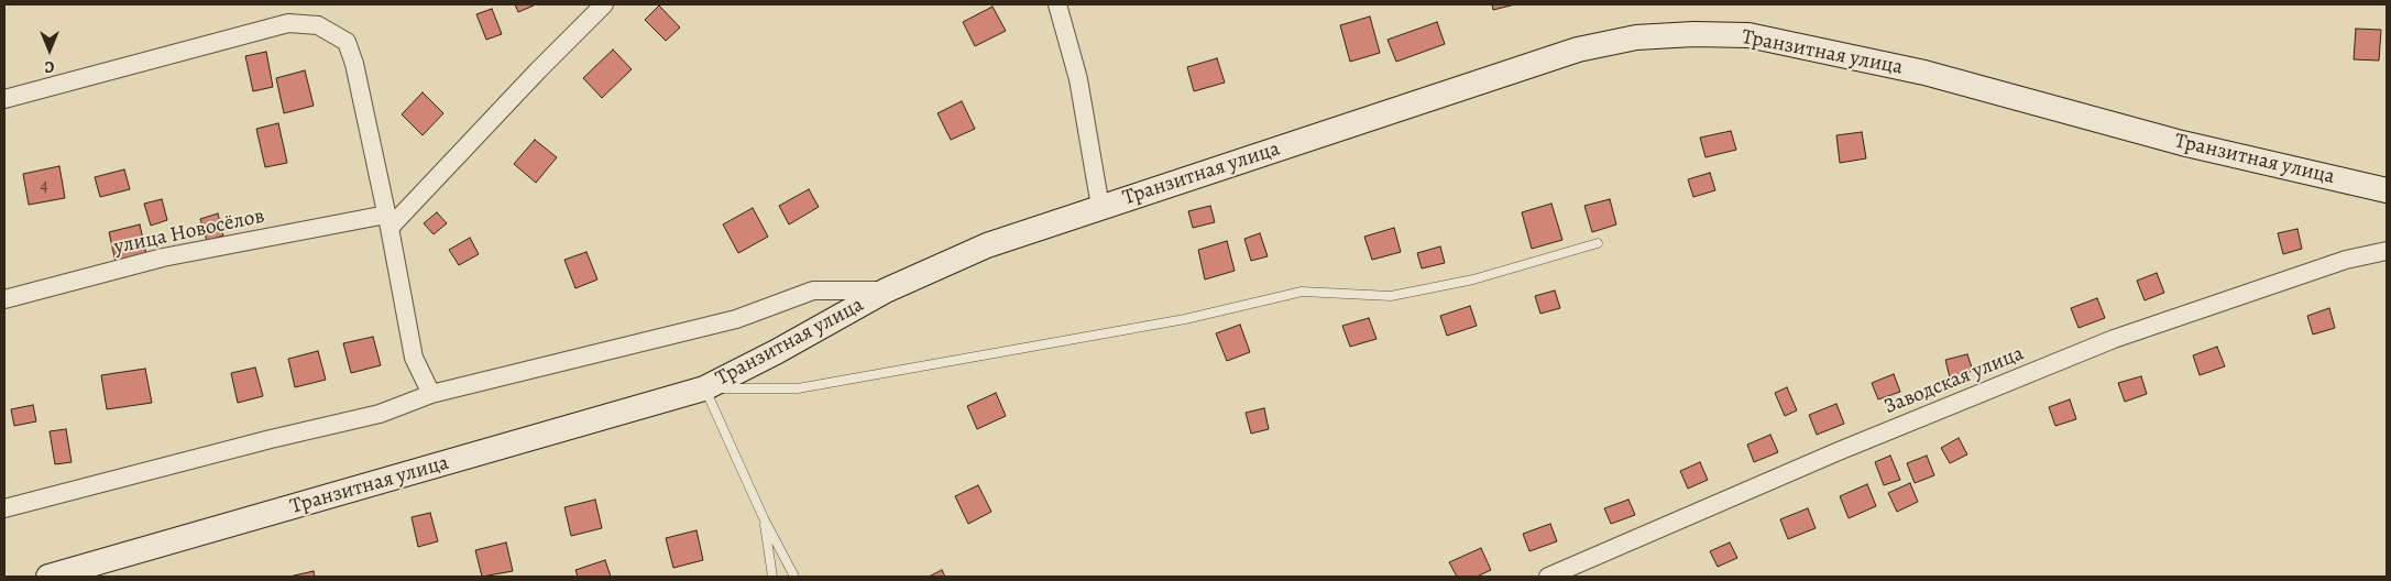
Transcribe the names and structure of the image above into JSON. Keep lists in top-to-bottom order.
{
  "streets": {
    "main road": ["Транзитная улица"],
    "street": ["улица Новосёлов", "Заводская улица"]
  },
  "house_numbers": ["4"],
  "north": "bottom"
}
